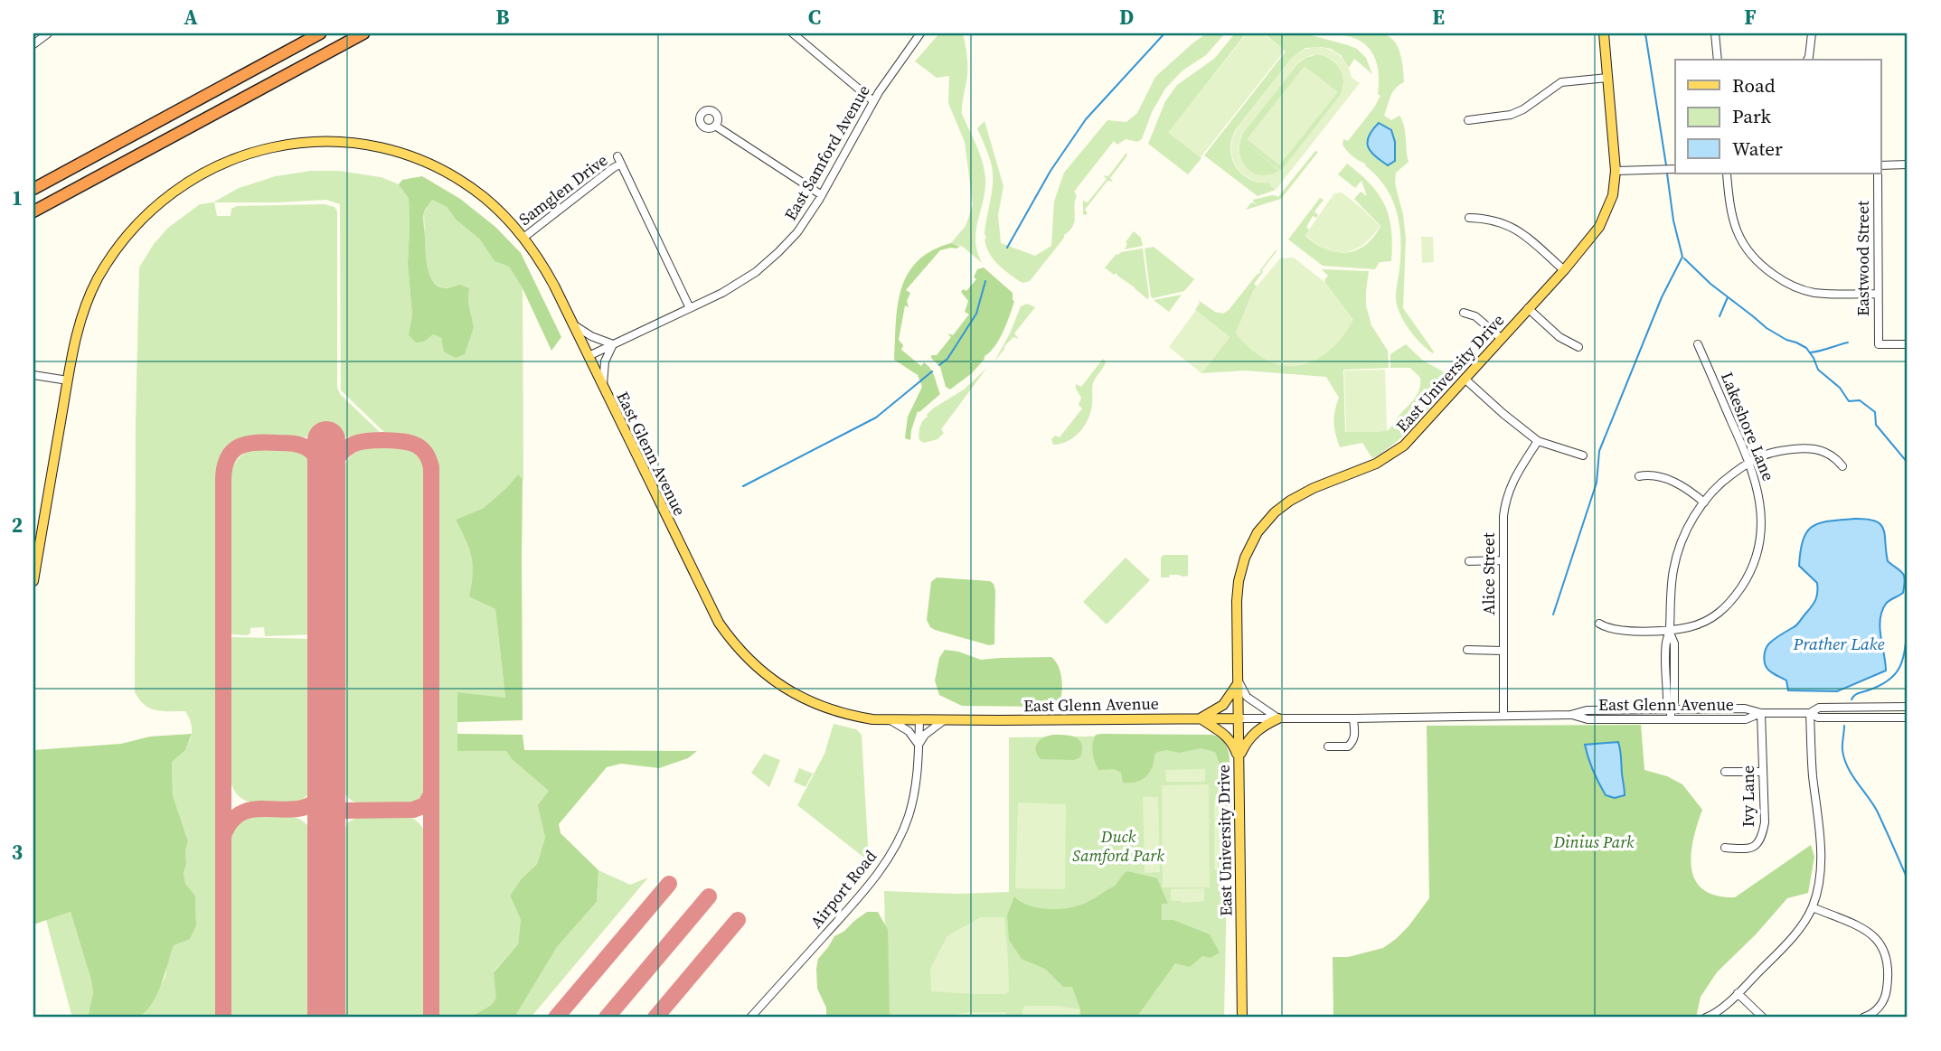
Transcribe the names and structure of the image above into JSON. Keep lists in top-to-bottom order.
{
  "streets": {
    "main road": ["East University Drive", "East Glenn Avenue"],
    "street": [
      "East Samford Avenue",
      "Samglen Drive",
      "Eastwood Street",
      "Lakeshore Lane",
      "Alice Street",
      "Ivy Lane",
      "Airport Road"
    ]
  },
  "crossings": [
    ["East Samford Avenue", "Samglen Drive"],
    ["East Samford Avenue", "East Glenn Avenue"],
    ["Samglen Drive", "East Glenn Avenue"],
    ["East University Drive", "East Glenn Avenue"],
    ["East Glenn Avenue", "Alice Street"],
    ["East Glenn Avenue", "Ivy Lane"],
    ["East Glenn Avenue", "Airport Road"]
  ],
  "water": ["Prather Lake"],
  "parks": ["Duck Samford Park", "Dinius Park"],
  "legend": ["Road", "Park", "Water"],
  "grid": {
    "columns": [
      "A",
      "B",
      "C",
      "D",
      "E",
      "F"
    ],
    "rows": ["1", "2", "3"]
  }
}
